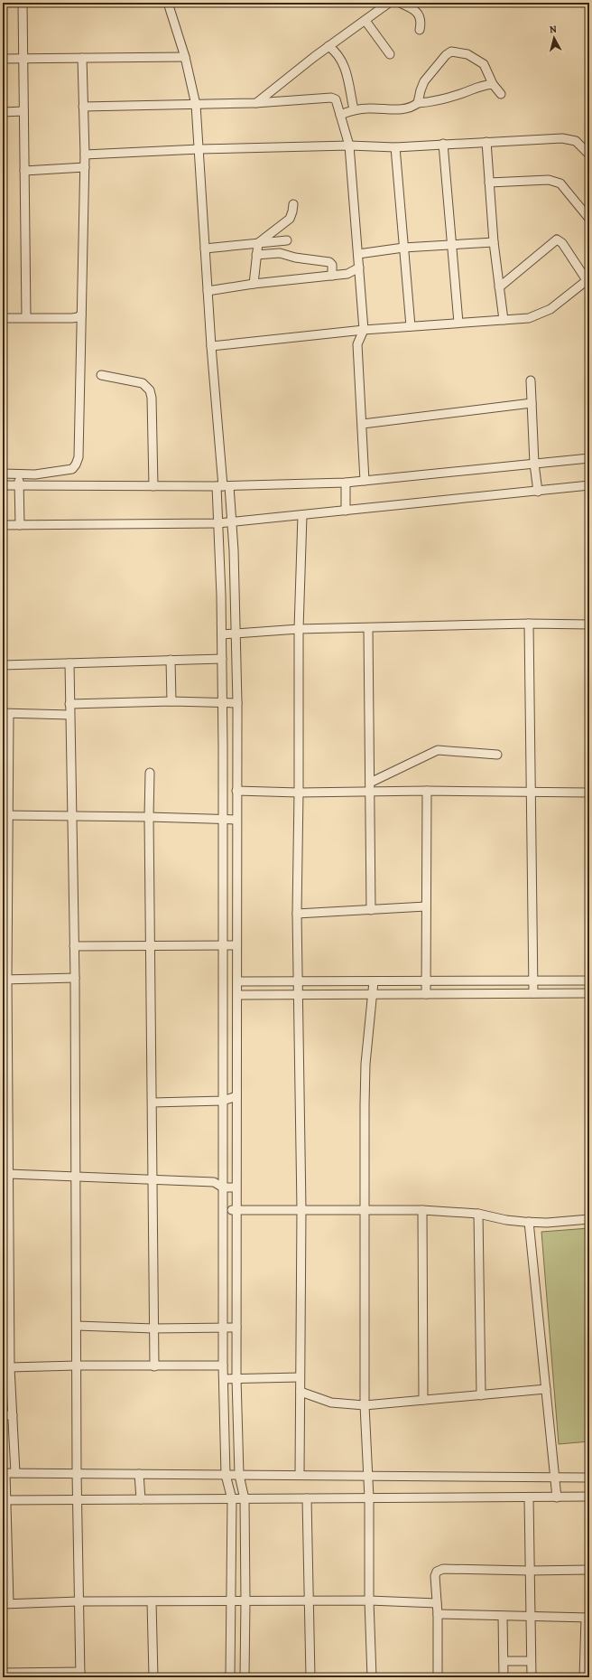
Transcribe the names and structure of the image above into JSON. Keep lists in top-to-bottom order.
{
  "north": "top"
}
